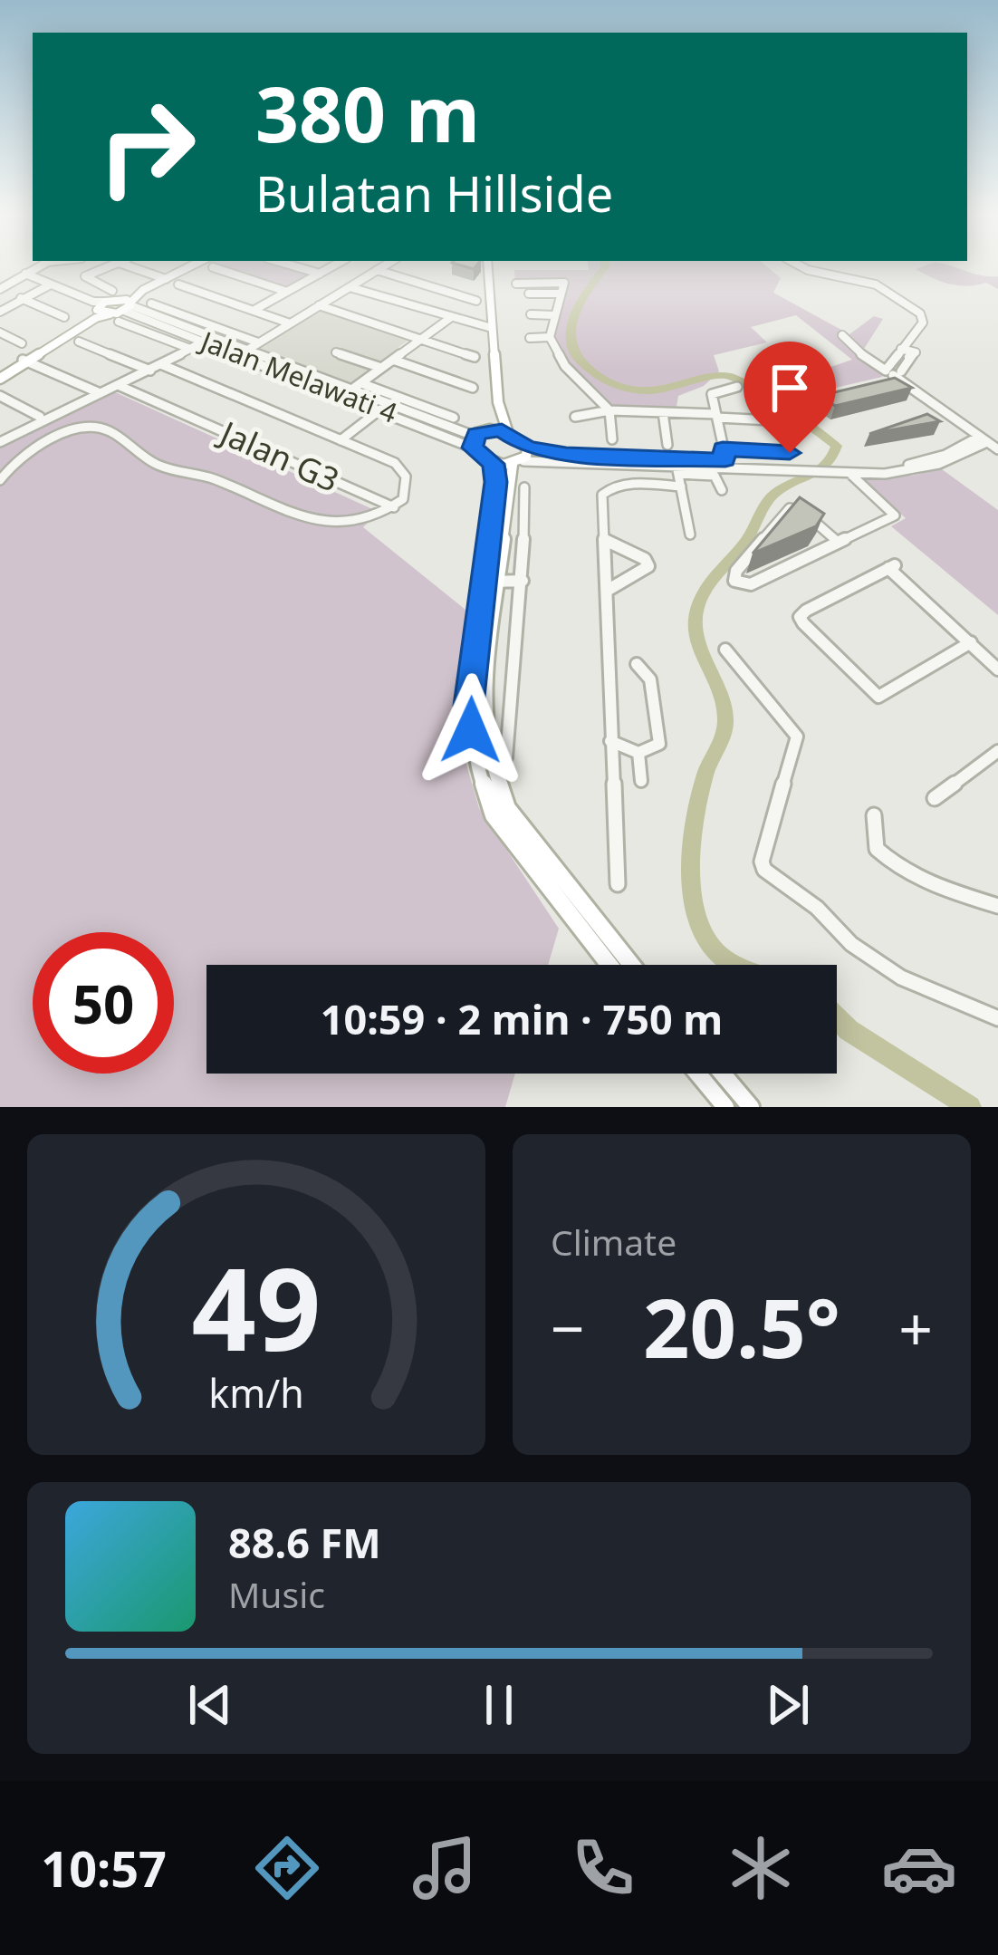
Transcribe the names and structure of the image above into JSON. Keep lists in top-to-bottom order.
{
  "streets": {
    "street": ["Jalan Melawati 4", "Jalan G3"]
  },
  "page": {
    "turn": ["380 m", "Bulatan Hillside"],
    "limit": "50",
    "trip": "10:59 · 2 min · 750 m",
    "tile": "Climate",
    "heat": ["−", "20.5°", "+"],
    "song": ["88.6 FM", "Music"],
    "tabs": "10:57",
    "gauge": ["49", "km/h"]
  }
}
